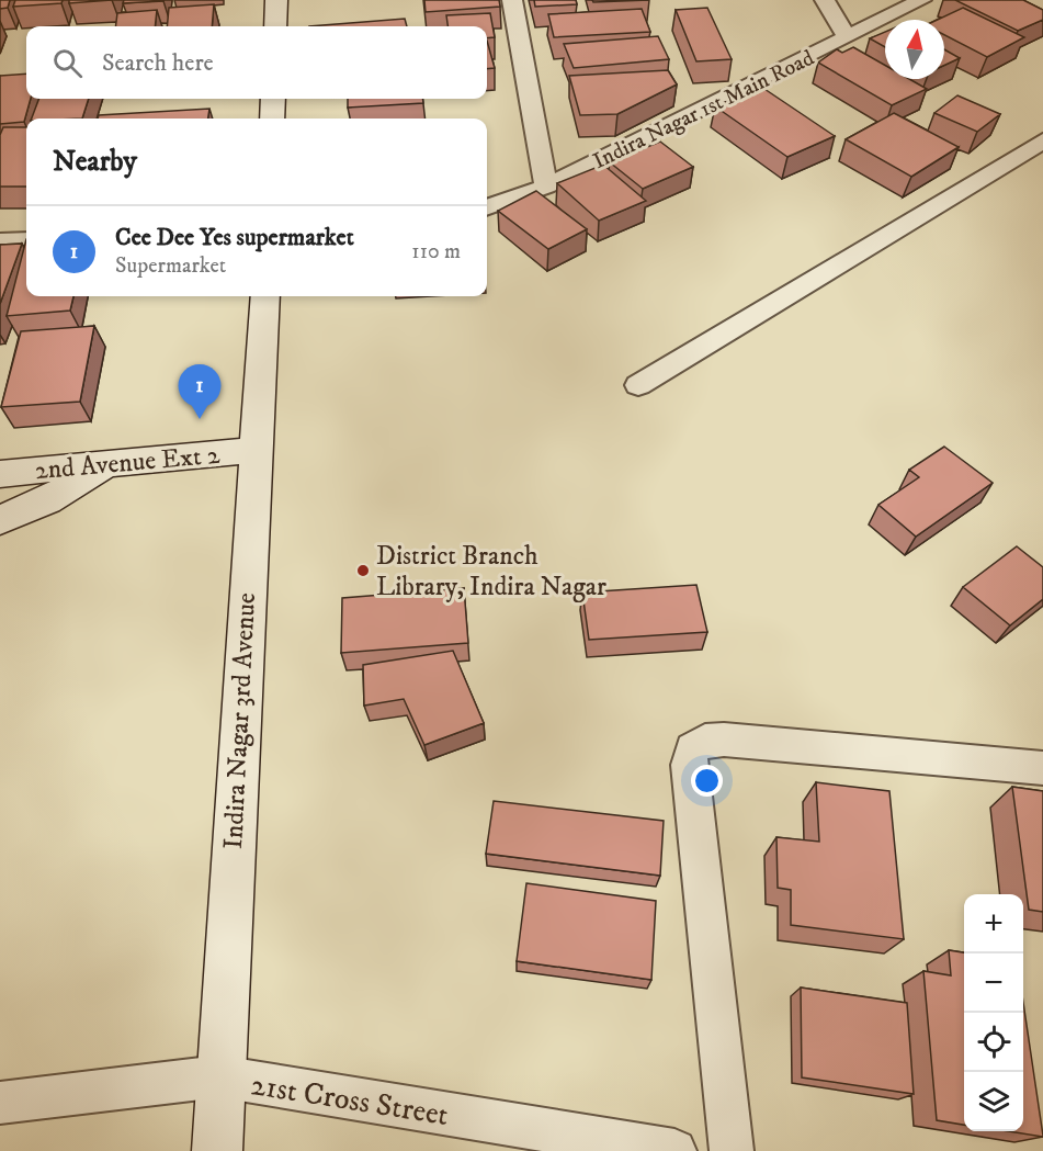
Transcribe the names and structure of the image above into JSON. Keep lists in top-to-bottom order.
{
  "streets": {
    "street": [
      "Indira Nagar 1st Main Road",
      "2nd Avenue Ext 2",
      "Indira Nagar 3rd Avenue",
      "21st Cross Street"
    ]
  },
  "crossings": [
    ["2nd Avenue Ext 2", "Indira Nagar 3rd Avenue"],
    ["Indira Nagar 3rd Avenue", "21st Cross Street"]
  ],
  "places": ["District Branch Library, Indira Nagar"],
  "north": "top",
  "page": {
    "search": "Search here",
    "heading": "Nearby",
    "list": [
      {
        "mark": "1",
        "name": "Cee Dee Yes supermarket",
        "note": "Supermarket",
        "value": "110 m"
      }
    ],
    "pins": "1",
    "map_buttons": ["+", "−"]
  }
}
